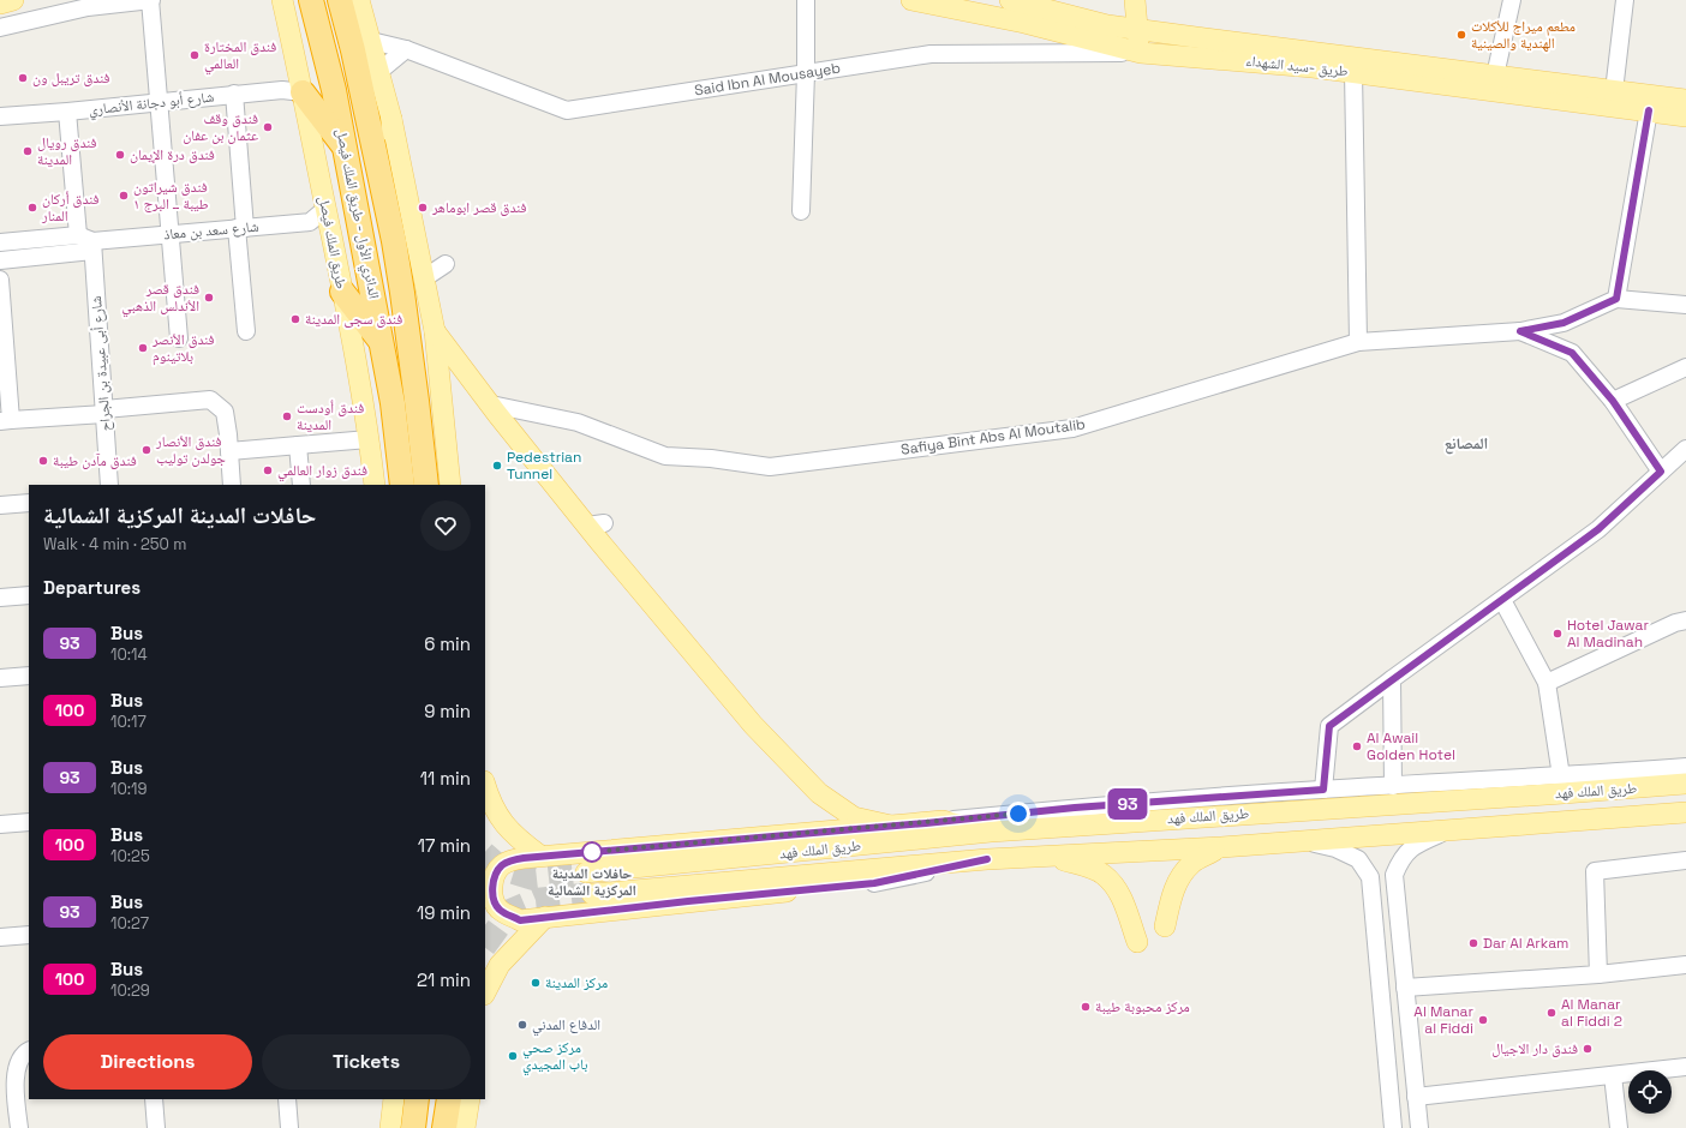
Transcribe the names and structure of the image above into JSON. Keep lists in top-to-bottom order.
{
  "streets": {
    "highway": ["الدائري الأول - طريق الملك فيصل"],
    "main road": ["طريق -سيد الشهداء", "طريق الملك فيصل", "طريق الملك فهد"],
    "street": [
      "Said Ibn Al Mousayeb",
      "شارع أبو دجانة الأنصاري",
      "شارع سعد بن معاذ",
      "شارع أبى عبيدة بن الجراح",
      "Safiya Bint Abs Al Moutalib"
    ]
  },
  "crossings": [
    ["طريق -سيد الشهداء", "Said Ibn Al Mousayeb"],
    ["شارع أبو دجانة الأنصاري", "طريق الملك فيصل"],
    ["شارع أبو دجانة الأنصاري", "شارع أبى عبيدة بن الجراح"],
    ["شارع سعد بن معاذ", "طريق الملك فيصل"],
    ["شارع سعد بن معاذ", "شارع أبى عبيدة بن الجراح"]
  ],
  "districts": ["المصانع"],
  "places": [
    "مطعم ميراج للأكلات الهندية والصينية",
    "فندق المختارة العالمي",
    "فندق تريبل ون",
    "فندق وقف عثمان بن عفان",
    "فندق رويال المدينة",
    "فندق درة الإيمان",
    "فندق شيراتون طيبة ــ البرج ١",
    "فندق أركان المنار",
    "فندق قصر ابوماهر",
    "فندق قصر الأندلس الذهبي",
    "فندق سجى المدينة",
    "فندق الأنصر بلاتينوم",
    "فندق أودست المدينة",
    "فندق الأنصار جولدن توليب",
    "فندق مآدن طيبة",
    "Pedestrian Tunnel",
    "فندق زوار العالمي",
    "Hotel Jawar Al Madinah",
    "Al Awail Golden Hotel",
    "حافلات المدينة المركزية الشمالية",
    "Dar Al Arkam",
    "مركز المدينة",
    "مركز محبوبة طيبة",
    "Al Manar al Fiddi 2",
    "Al Manar al Fiddi",
    "الدفاع المدني",
    "فندق دار الاجيال",
    "مركز صحي باب المجيدي"
  ],
  "lines": ["bus line 93"],
  "page": {
    "on_map": "93",
    "heading": [
      ["حافلات المدينة المركزية الشمالية", "Walk · 4 min · 250 m"],
      "Departures"
    ],
    "list": [
      {
        "mark": "93",
        "name": "Bus",
        "note": "10:14",
        "value": "6 min"
      },
      {
        "mark": "100",
        "name": "Bus",
        "note": "10:17",
        "value": "9 min"
      },
      {
        "mark": "93",
        "name": "Bus",
        "note": "10:19",
        "value": "11 min"
      },
      {
        "mark": "100",
        "name": "Bus",
        "note": "10:25",
        "value": "17 min"
      },
      {
        "mark": "93",
        "name": "Bus",
        "note": "10:27",
        "value": "19 min"
      },
      {
        "mark": "100",
        "name": "Bus",
        "note": "10:29",
        "value": "21 min"
      }
    ],
    "buttons": ["Directions", "Tickets"]
  }
}
